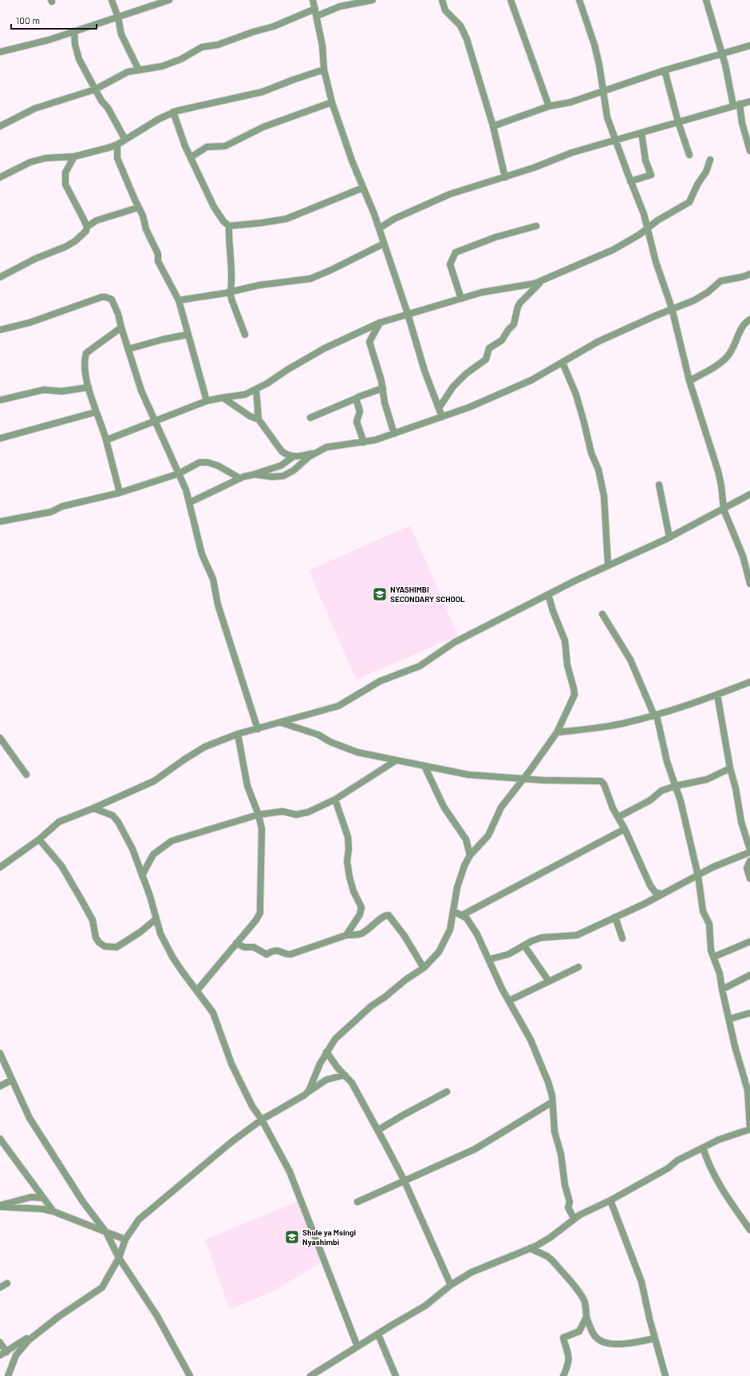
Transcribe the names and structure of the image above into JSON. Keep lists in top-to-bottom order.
{
  "places": {
    "school or university": ["NYASHIMBI SECONDARY SCHOOL", "Shule ya Msingi Nyashimbi"]
  },
  "scale_bar": "100 m"
}
